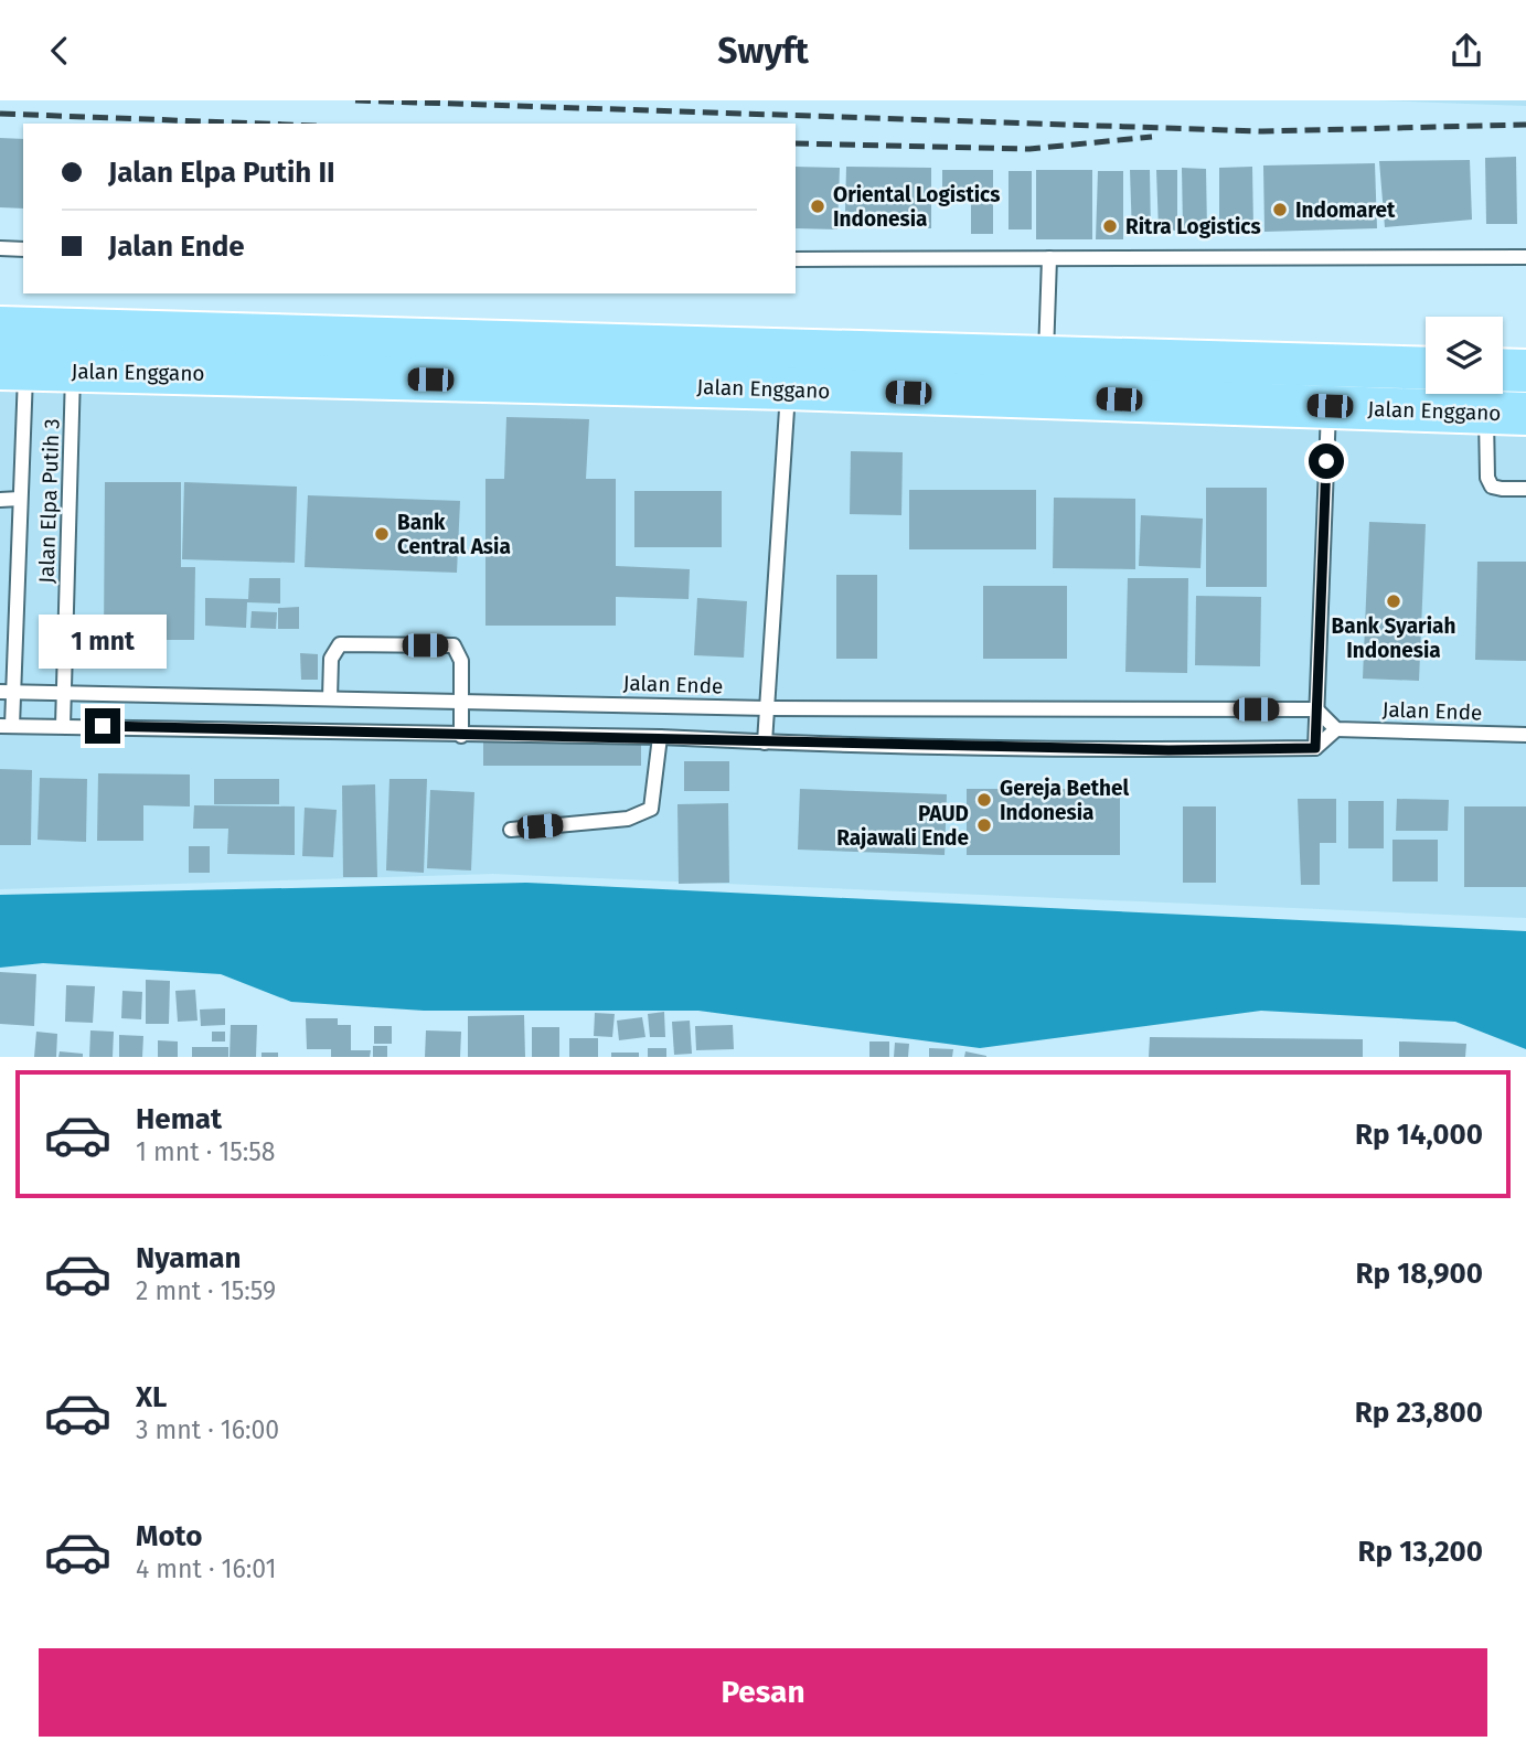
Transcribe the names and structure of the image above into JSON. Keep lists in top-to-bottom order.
{
  "streets": {
    "highway": ["Jalan Enggano"],
    "lane": ["Jalan Elpa Putih 3", "Jalan Ende"]
  },
  "crossings": [
    ["Jalan Enggano", "Jalan Elpa Putih 3"],
    ["Jalan Elpa Putih 3", "Jalan Ende"]
  ],
  "places": [
    "Oriental Logistics Indonesia",
    "Indomaret",
    "Ritra Logistics",
    "Bank Central Asia",
    "Bank Syariah Indonesia",
    "Gereja Bethel Indonesia",
    "PAUD Rajawali Ende"
  ],
  "page": {
    "header": "Swyft",
    "banner": ["Jalan Elpa Putih II", "Jalan Ende"],
    "bubble": "1 mnt",
    "list": [
      {
        "name": "Hemat",
        "note": "1 mnt · 15:58",
        "value": "Rp 14,000"
      },
      {
        "name": "Nyaman",
        "note": "2 mnt · 15:59",
        "value": "Rp 18,900"
      },
      {
        "name": "XL",
        "note": "3 mnt · 16:00",
        "value": "Rp 23,800"
      },
      {
        "name": "Moto",
        "note": "4 mnt · 16:01",
        "value": "Rp 13,200"
      }
    ],
    "buttons": "Pesan"
  }
}
